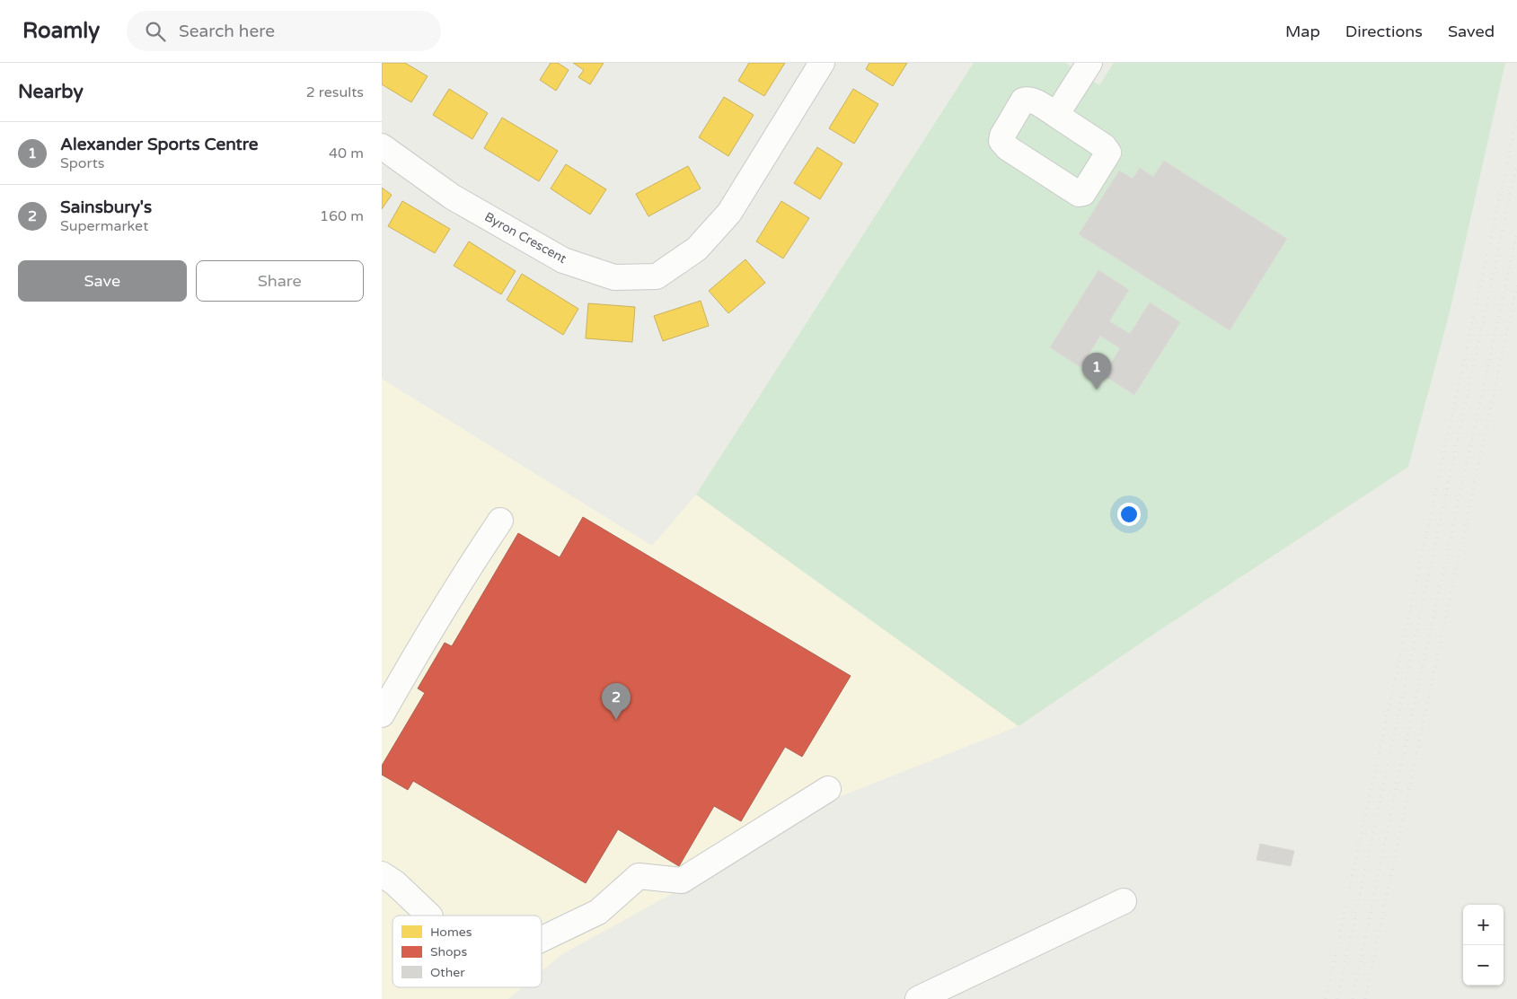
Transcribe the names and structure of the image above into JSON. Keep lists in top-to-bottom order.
{
  "streets": {
    "street": ["Byron Crescent"]
  },
  "legend": ["Homes", "Shops", "Other"],
  "page": {
    "header": "Roamly",
    "search": "Search here",
    "nav": ["Map", "Directions", "Saved"],
    "heading": ["Nearby", "2 results"],
    "list": [
      {
        "mark": "1",
        "name": "Alexander Sports Centre",
        "note": "Sports",
        "value": "40 m"
      },
      {
        "mark": "2",
        "name": "Sainsbury's",
        "note": "Supermarket",
        "value": "160 m"
      }
    ],
    "buttons": ["Save", "Share"],
    "pins": ["1", "2"],
    "map_buttons": ["+", "−"]
  }
}
